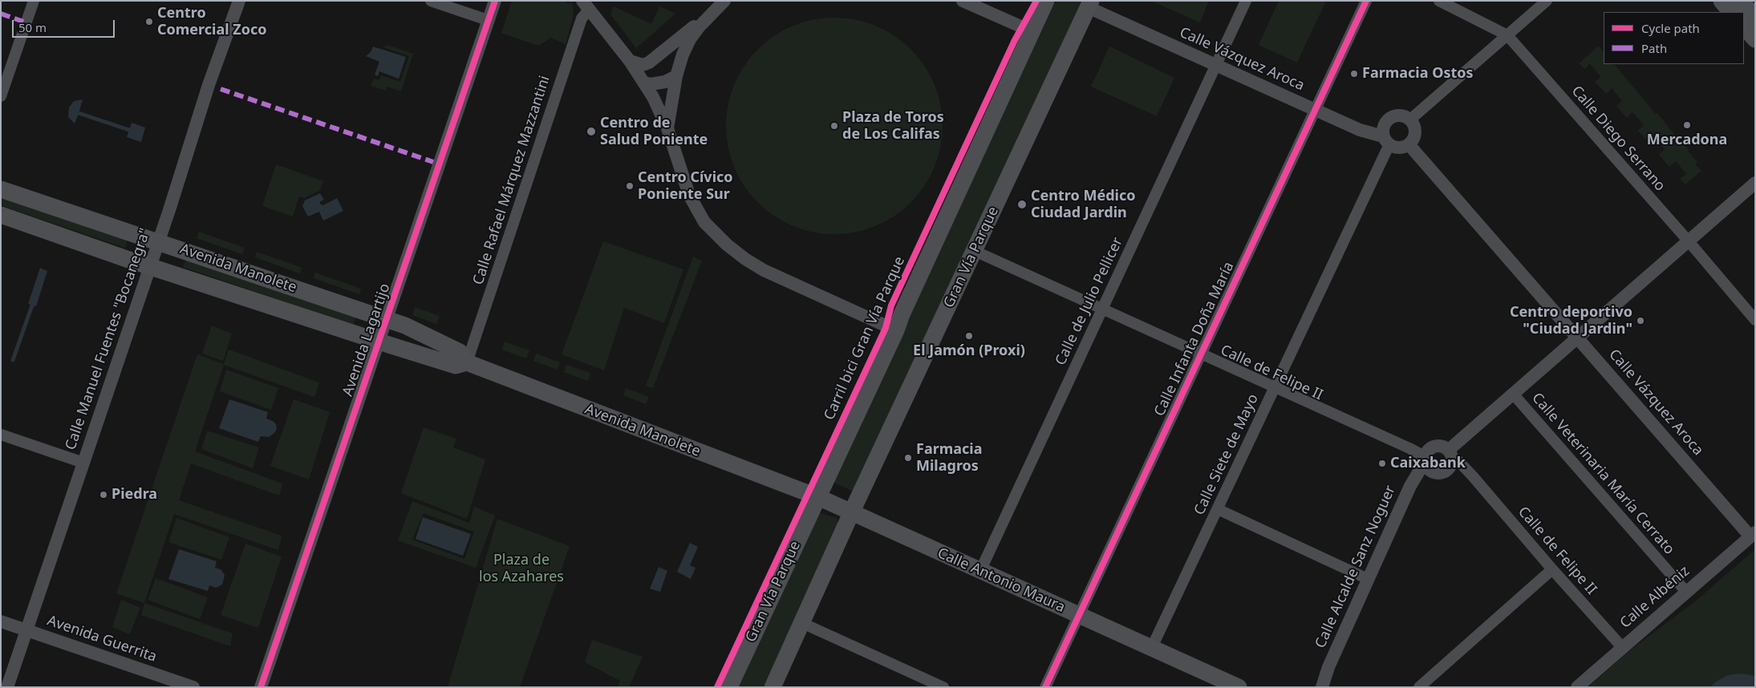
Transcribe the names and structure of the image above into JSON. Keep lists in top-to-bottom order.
{
  "streets": {
    "main road": ["Gran Vía Parque", "Avenida Manolete", "Calle Antonio Maura"],
    "street": [
      "Calle Vázquez Aroca",
      "Calle Diego Serrano",
      "Calle Rafael Márquez Mazzantini",
      "Calle de Julio Pellicer",
      "Calle Manuel Fuentes \"Bocanegra\"",
      "Calle Infanta Doña María",
      "Avenida Lagartijo",
      "Calle de Felipe II",
      "Calle Siete de Mayo",
      "Calle Veterinaria María Cerrato",
      "Calle Alcalde Sanz Noguer",
      "Calle Albéniz",
      "Avenida Guerrita"
    ],
    "cycle path": ["Carril bici Gran Vía Parque"]
  },
  "crossings": [
    ["Calle Vázquez Aroca", "Gran Vía Parque"],
    ["Calle Vázquez Aroca", "Calle de Julio Pellicer"],
    ["Calle Vázquez Aroca", "Calle Infanta Doña María"],
    ["Calle Vázquez Aroca", "Calle Siete de Mayo"],
    ["Calle Vázquez Aroca", "Calle Albéniz"],
    ["Calle Rafael Márquez Mazzantini", "Avenida Manolete"],
    ["Gran Vía Parque", "Avenida Manolete"],
    ["Gran Vía Parque", "Calle de Felipe II"],
    ["Gran Vía Parque", "Calle Antonio Maura"],
    ["Avenida Manolete", "Calle Manuel Fuentes \"Bocanegra\""],
    ["Avenida Manolete", "Avenida Lagartijo"],
    ["Calle de Julio Pellicer", "Calle de Felipe II"],
    ["Calle de Julio Pellicer", "Calle Antonio Maura"],
    ["Calle Manuel Fuentes \"Bocanegra\"", "Avenida Guerrita"],
    ["Calle Infanta Doña María", "Calle de Felipe II"],
    ["Calle Infanta Doña María", "Calle Antonio Maura"],
    ["Calle de Felipe II", "Calle Siete de Mayo"],
    ["Calle de Felipe II", "Calle Alcalde Sanz Noguer"],
    ["Calle de Felipe II", "Calle Albéniz"],
    ["Calle Siete de Mayo", "Calle Antonio Maura"],
    ["Calle Veterinaria María Cerrato", "Calle Albéniz"]
  ],
  "parks": ["Plaza de los Azahares"],
  "places": [
    "Centro Comercial Zoco",
    "Farmacia Ostos",
    "Mercadona",
    "Plaza de Toros de Los Califas",
    "Centro de Salud Poniente",
    "Centro Cívico Poniente Sur",
    "Centro Médico Ciudad Jardin",
    "Centro deportivo \"Ciudad Jardin\"",
    "El Jamón (Proxi)",
    "Farmacia Milagros",
    "Caixabank",
    "Piedra"
  ],
  "legend": ["Cycle path", "Path"],
  "scale_bar": "50 m"
}
